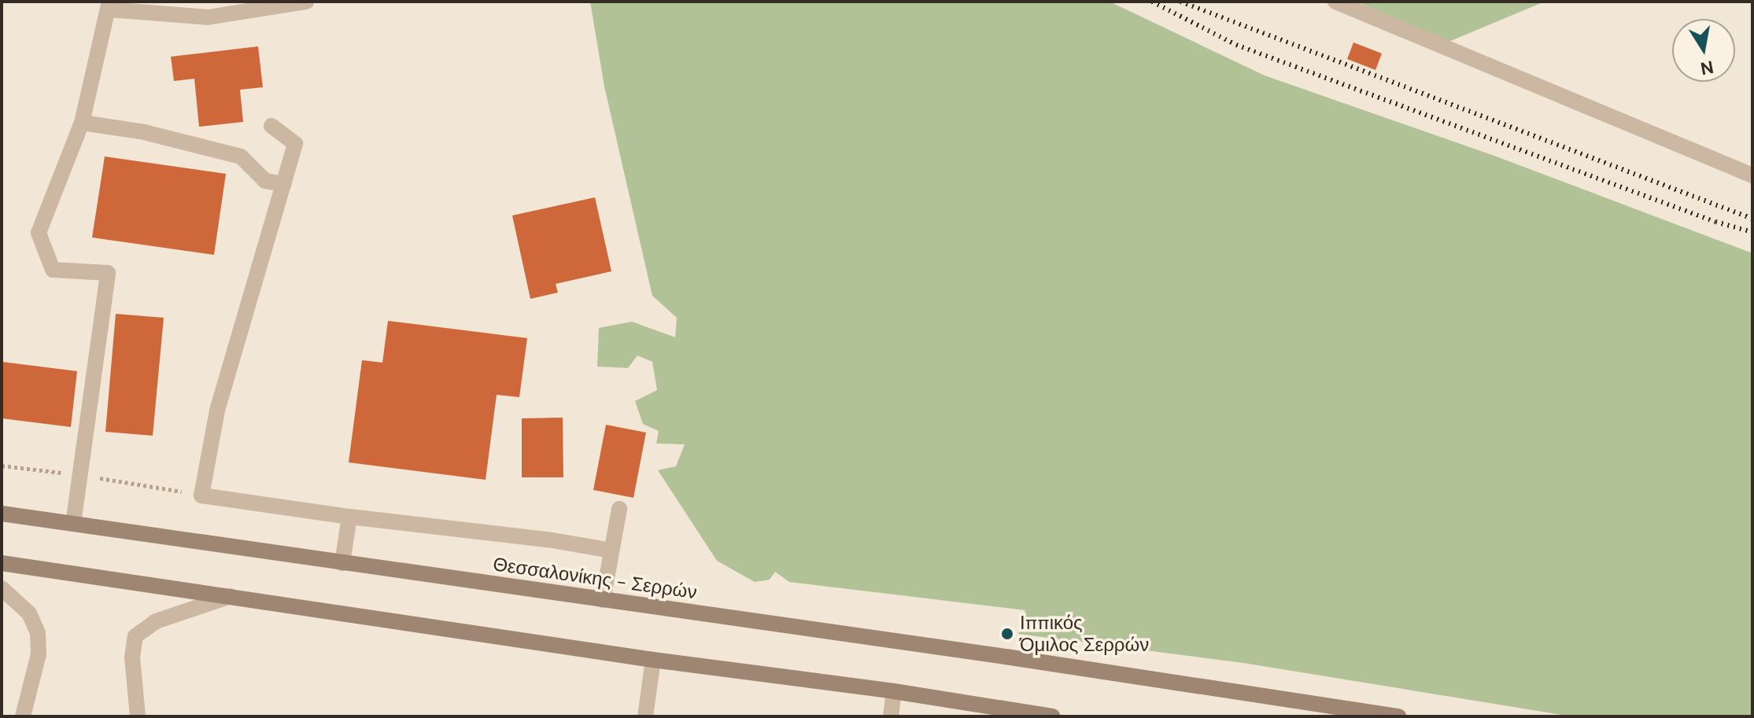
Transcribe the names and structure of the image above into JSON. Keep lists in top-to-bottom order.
{
  "streets": {
    "main road": ["Θεσσαλονίκης - Σερρών"]
  },
  "places": ["Ιππικός Όμιλος Σερρών"],
  "north": "bottom"
}
